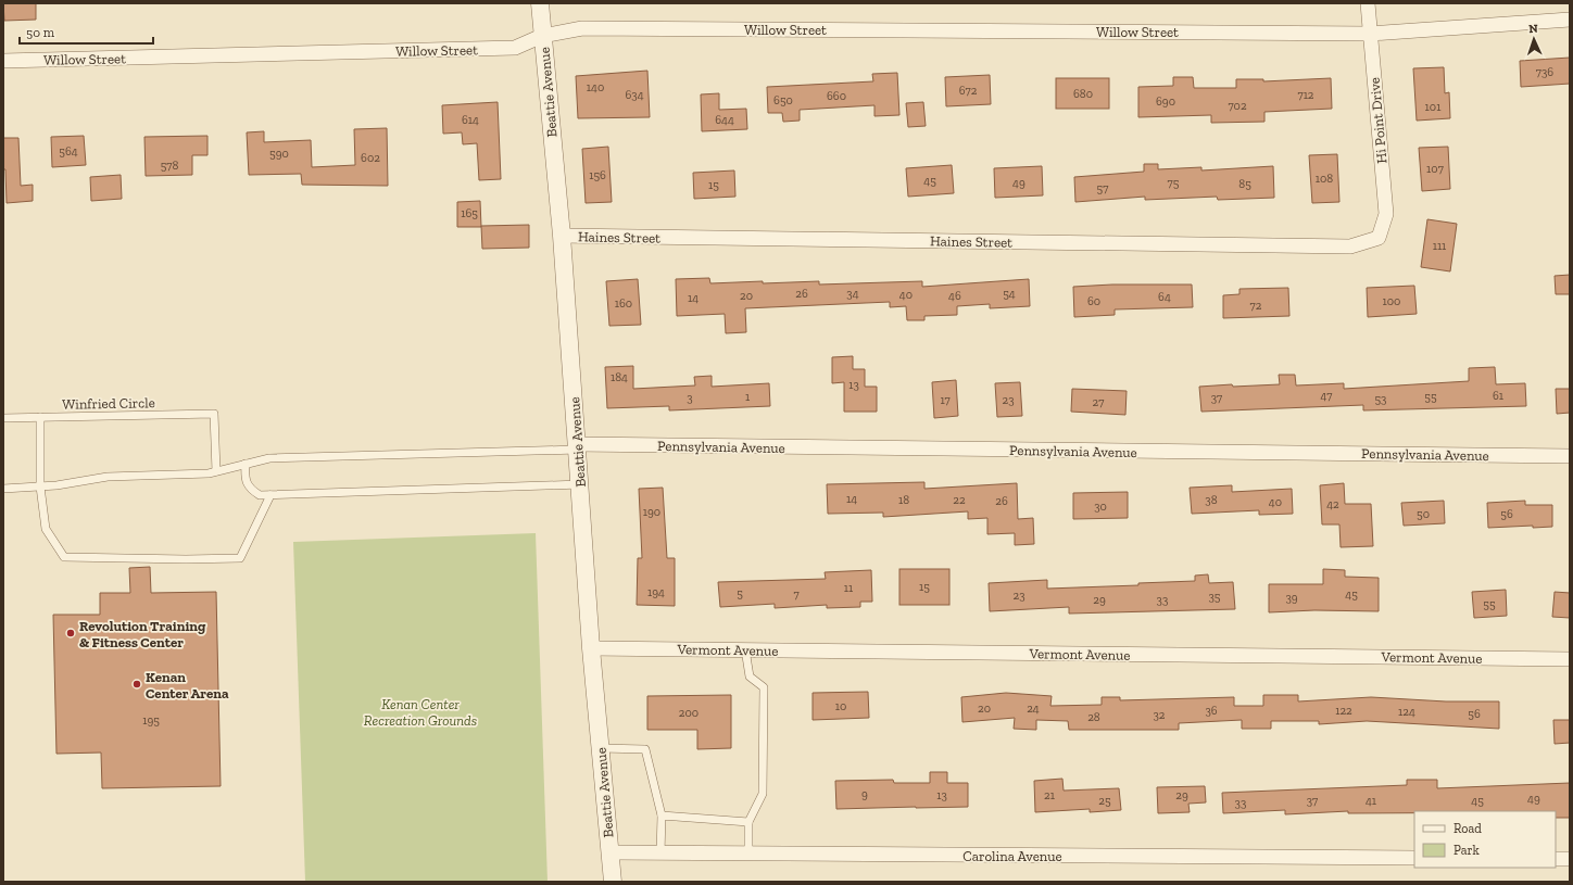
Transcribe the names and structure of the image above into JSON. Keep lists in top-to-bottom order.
{
  "streets": {
    "street": [
      "Willow Street",
      "Beattie Avenue",
      "Hi Point Drive",
      "Haines Street",
      "Pennsylvania Avenue",
      "Vermont Avenue",
      "Carolina Avenue"
    ],
    "lane": ["Winfried Circle"]
  },
  "crossings": [
    ["Willow Street", "Beattie Avenue"],
    ["Willow Street", "Hi Point Drive"],
    ["Beattie Avenue", "Haines Street"],
    ["Beattie Avenue", "Pennsylvania Avenue"],
    ["Beattie Avenue", "Vermont Avenue"],
    ["Beattie Avenue", "Carolina Avenue"],
    ["Hi Point Drive", "Haines Street"]
  ],
  "parks": ["Kenan Center Recreation Grounds"],
  "places": ["Revolution Training & Fitness Center", "Kenan Center Arena"],
  "house_numbers": [
    "736",
    "140",
    "672",
    "680",
    "634",
    "712",
    "660",
    "650",
    "690",
    "702",
    "101",
    "614",
    "644",
    "564",
    "590",
    "602",
    "578",
    "107",
    "156",
    "108",
    "45",
    "49",
    "75",
    "85",
    "15",
    "57",
    "165",
    "111",
    "26",
    "34",
    "54",
    "40",
    "20",
    "46",
    "64",
    "14",
    "60",
    "100",
    "160",
    "72",
    "184",
    "13",
    "47",
    "61",
    "1",
    "55",
    "3",
    "37",
    "53",
    "17",
    "23",
    "27",
    "14",
    "18",
    "22",
    "38",
    "26",
    "40",
    "42",
    "30",
    "190",
    "50",
    "56",
    "15",
    "11",
    "194",
    "5",
    "7",
    "45",
    "23",
    "35",
    "39",
    "29",
    "33",
    "55",
    "10",
    "20",
    "24",
    "36",
    "122",
    "124",
    "200",
    "56",
    "32",
    "28",
    "195",
    "9",
    "13",
    "21",
    "29",
    "49",
    "25",
    "37",
    "41",
    "45",
    "33"
  ],
  "legend": ["Road", "Park"],
  "scale_bar": "50 m",
  "north": "top"
}
